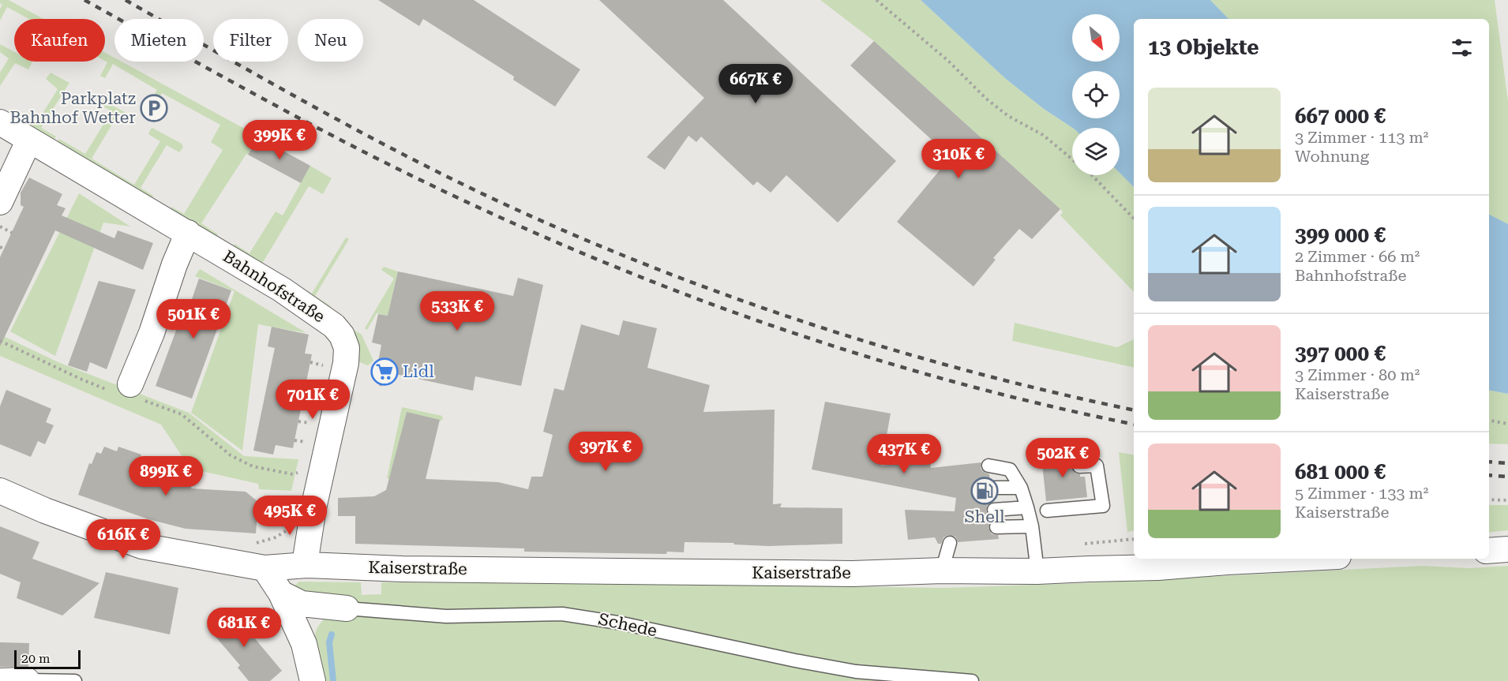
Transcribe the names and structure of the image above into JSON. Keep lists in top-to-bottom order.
{
  "streets": {
    "street": ["Bahnhofstraße", "Kaiserstraße", "Schede"]
  },
  "crossings": [
    ["Bahnhofstraße", "Kaiserstraße"]
  ],
  "places": {
    "parking": ["Parkplatz Bahnhof Wetter"],
    "supermarket": ["Lidl"],
    "fuel station": ["Shell"]
  },
  "scale_bar": "20 m",
  "north": "bottom right",
  "page": {
    "chip": [
      "Kaufen",
      "Mieten",
      "Filter",
      "Neu"
    ],
    "heading": "13 Objekte",
    "price": [
      "667K €",
      "399K €",
      "310K €",
      "533K €",
      "501K €",
      "701K €",
      "397K €",
      "437K €",
      "502K €",
      "899K €",
      "495K €",
      "616K €",
      "681K €"
    ],
    "list": [
      {
        "name": "667 000 €",
        "note": "3 Zimmer · 113 m² · Wohnung"
      },
      {
        "name": "399 000 €",
        "note": "2 Zimmer · 66 m² · Bahnhofstraße"
      },
      {
        "name": "397 000 €",
        "note": "3 Zimmer · 80 m² · Kaiserstraße"
      },
      {
        "name": "681 000 €",
        "note": "5 Zimmer · 133 m² · Kaiserstraße"
      }
    ],
    "scale": "20 m"
  }
}
